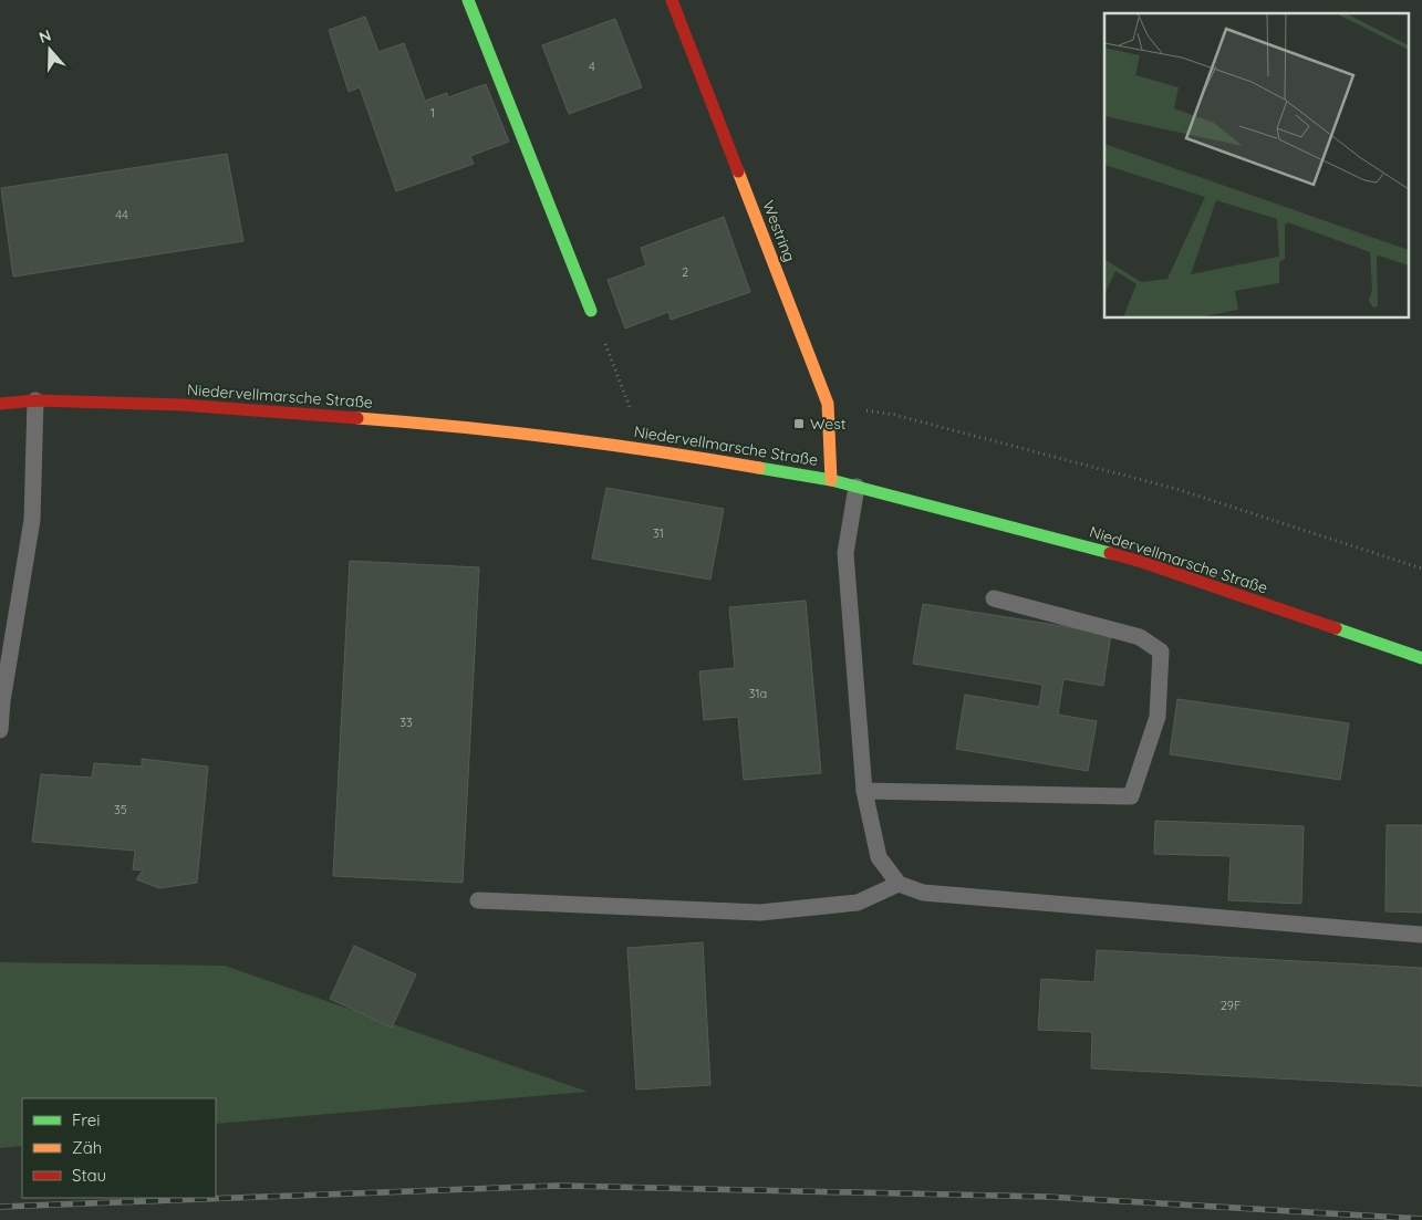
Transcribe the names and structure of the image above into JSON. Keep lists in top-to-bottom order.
{
  "streets": {
    "main road": ["Westring", "Niedervellmarsche Straße"]
  },
  "crossings": [
    ["Westring", "Niedervellmarsche Straße"]
  ],
  "places": {
    "transit": ["West"]
  },
  "house_numbers": [
    "4",
    "1",
    "44",
    "2",
    "31",
    "31a",
    "33",
    "35",
    "29F"
  ],
  "legend": ["Frei", "Zäh", "Stau"],
  "north": "top"
}
